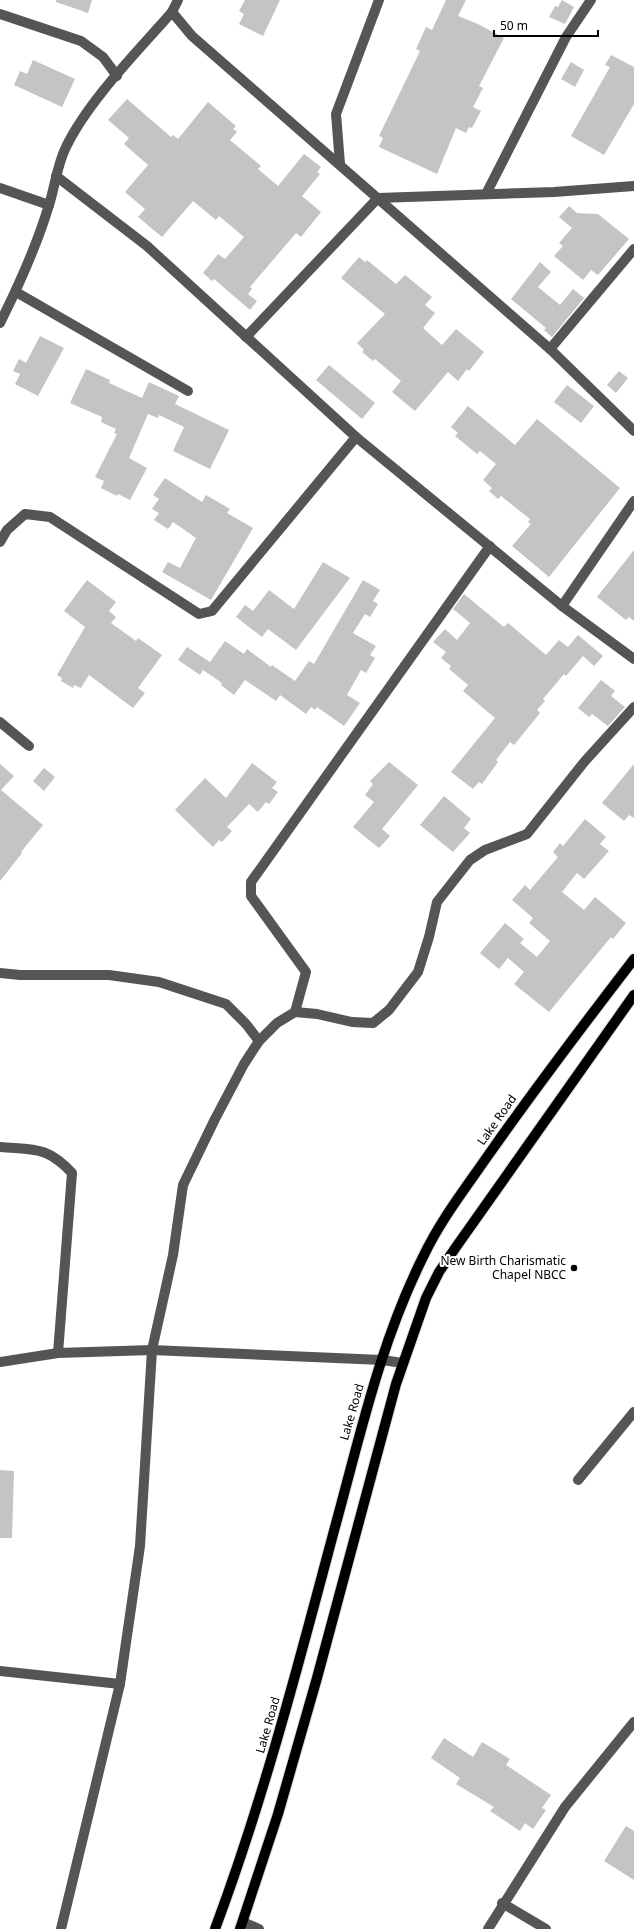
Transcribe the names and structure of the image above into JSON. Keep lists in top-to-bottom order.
{
  "streets": {
    "main road": ["Lake Road"]
  },
  "places": ["New Birth Charismatic Chapel NBCC"],
  "scale_bar": "50 m"
}
